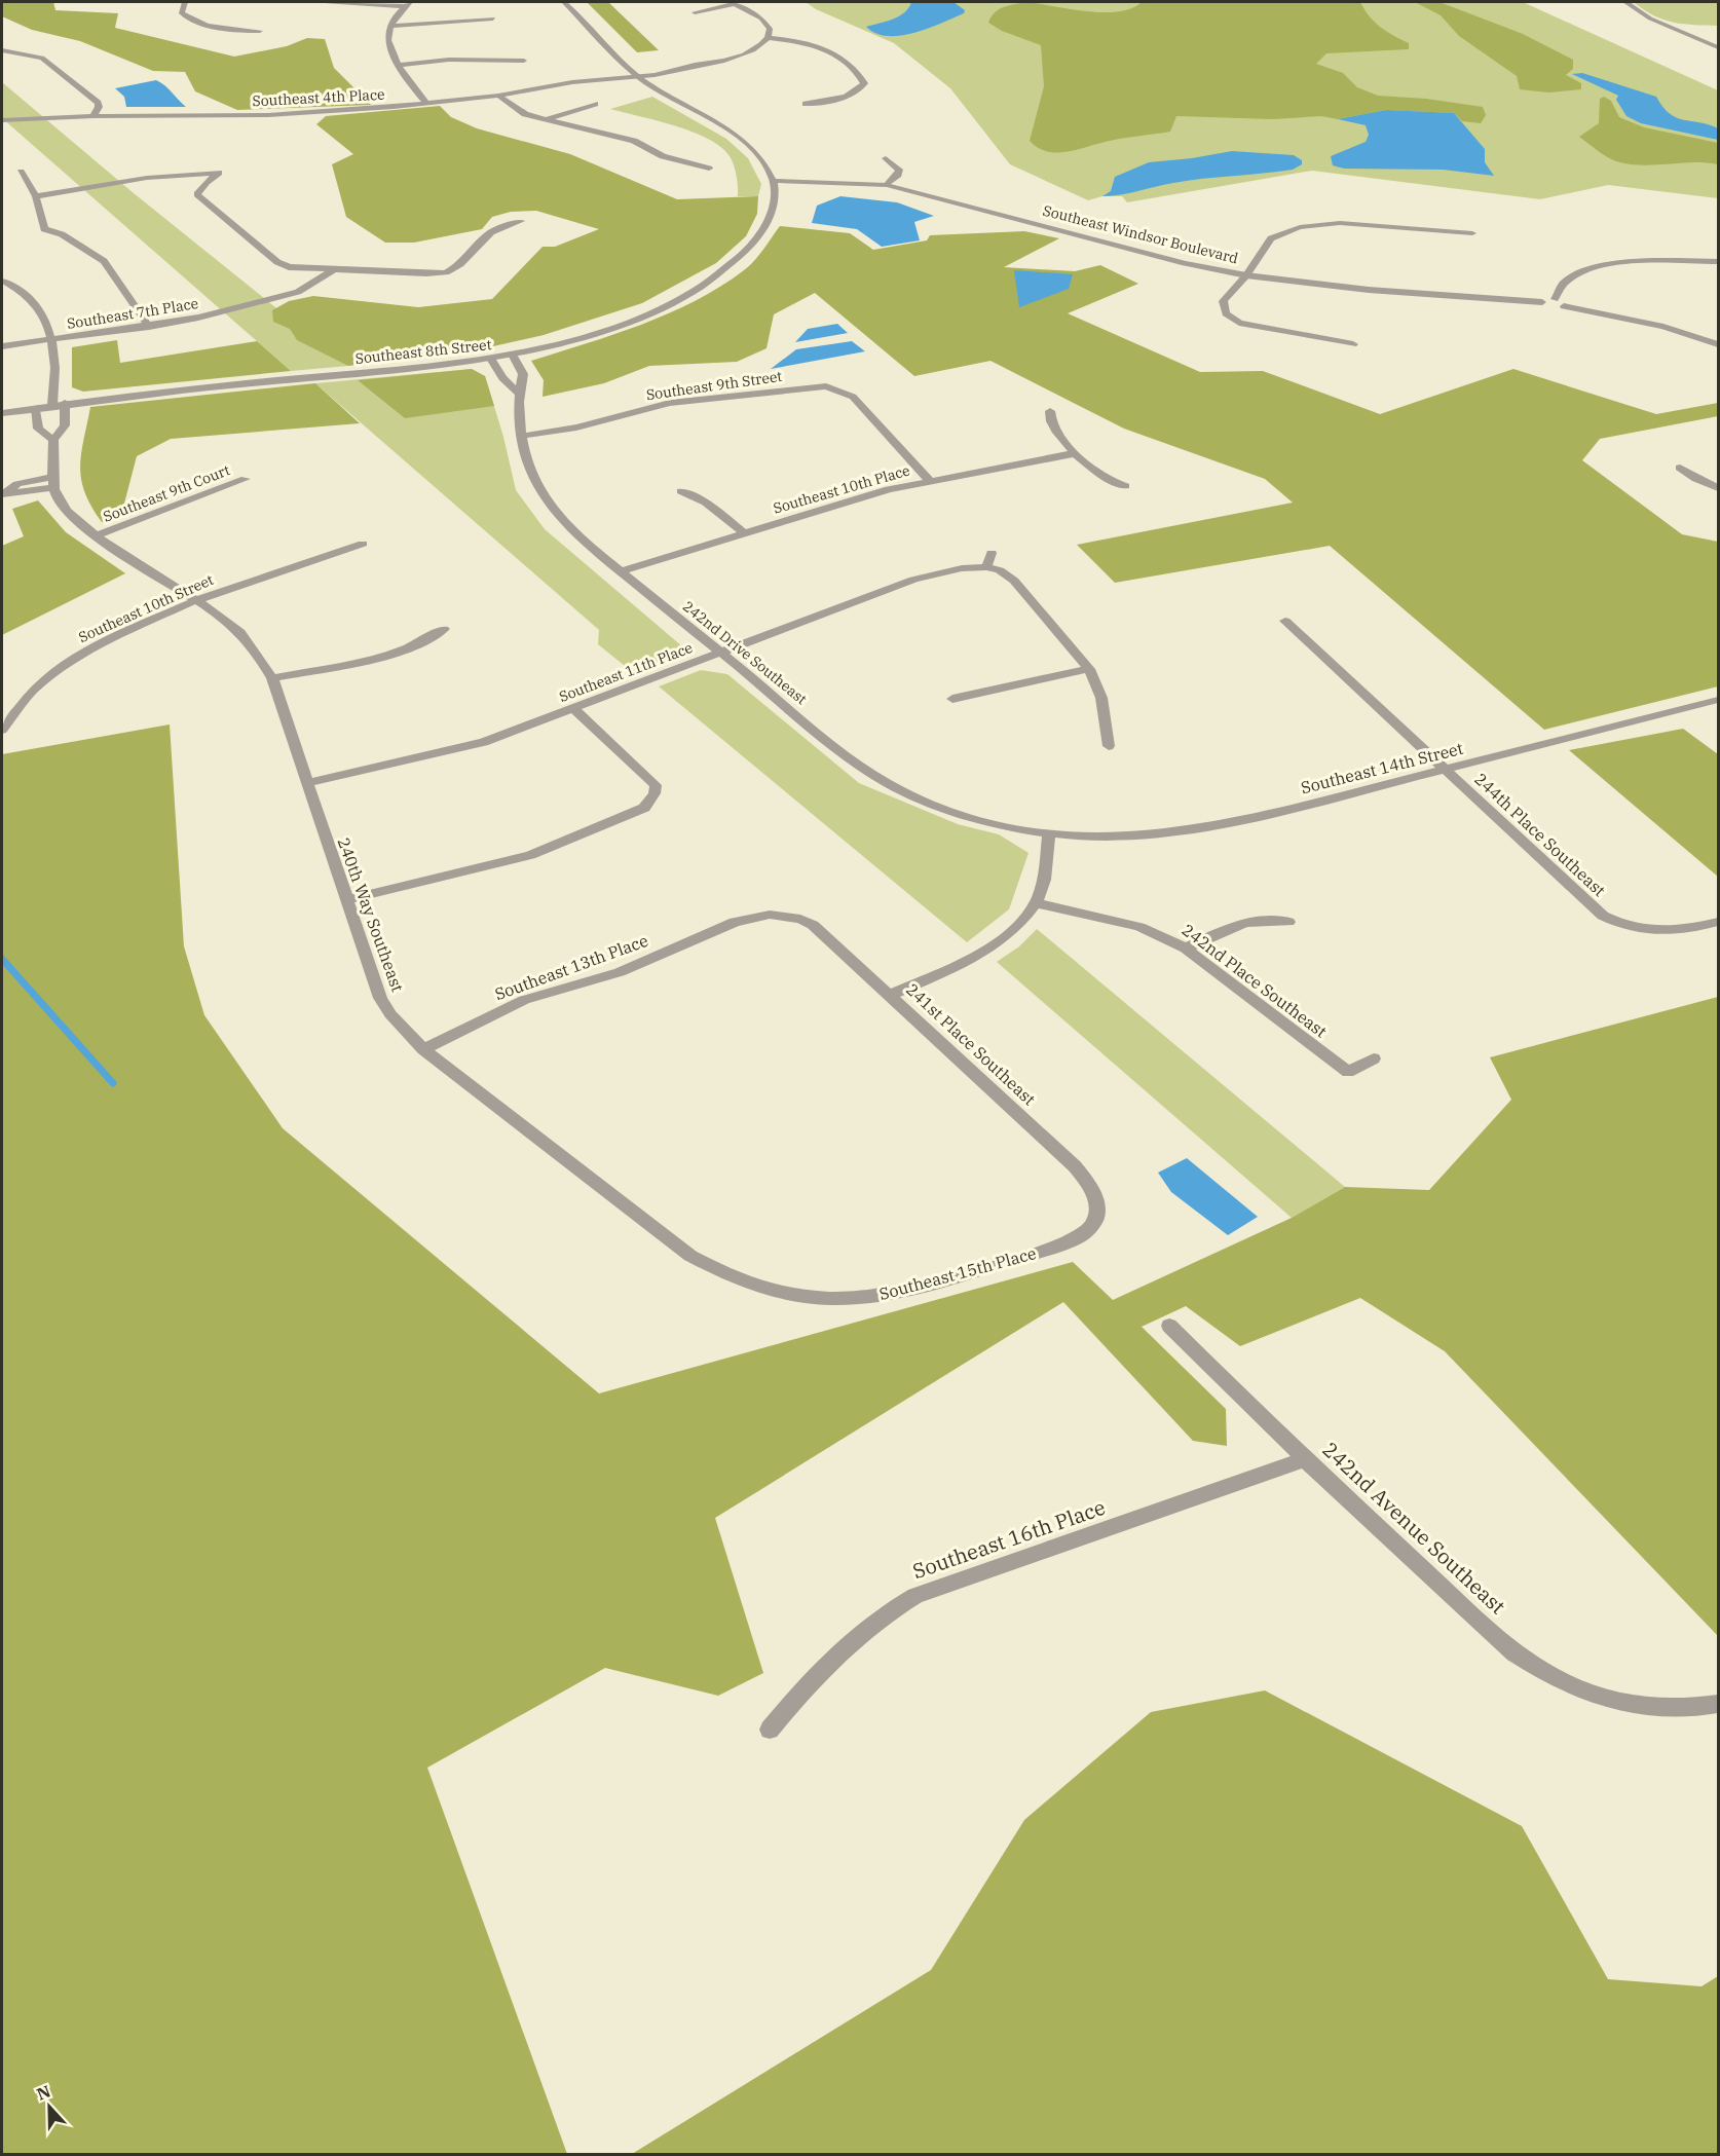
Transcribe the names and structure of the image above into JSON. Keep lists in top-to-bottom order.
{
  "streets": {
    "street": [
      "Southeast 4th Place",
      "Southeast Windsor Boulevard",
      "Southeast 7th Place",
      "Southeast 8th Street",
      "Southeast 9th Street",
      "Southeast 10th Place",
      "Southeast 9th Court",
      "Southeast 10th Street",
      "242nd Drive Southeast",
      "Southeast 11th Place",
      "Southeast 14th Street",
      "244th Place Southeast",
      "240th Way Southeast",
      "Southeast 13th Place",
      "242nd Place Southeast",
      "241st Place Southeast",
      "Southeast 15th Place",
      "242nd Avenue Southeast",
      "Southeast 16th Place"
    ]
  },
  "crossings": [
    ["Southeast Windsor Boulevard", "Southeast 8th Street"],
    ["Southeast 8th Street", "242nd Drive Southeast"],
    ["Southeast 9th Street", "Southeast 10th Place"],
    ["Southeast 9th Street", "242nd Drive Southeast"],
    ["Southeast 10th Place", "242nd Drive Southeast"],
    ["Southeast 9th Court", "240th Way Southeast"],
    ["Southeast 10th Street", "240th Way Southeast"],
    ["242nd Drive Southeast", "Southeast 11th Place"],
    ["242nd Drive Southeast", "Southeast 14th Street"],
    ["Southeast 11th Place", "240th Way Southeast"],
    ["Southeast 14th Street", "244th Place Southeast"],
    ["240th Way Southeast", "Southeast 13th Place"],
    ["240th Way Southeast", "Southeast 15th Place"],
    ["Southeast 13th Place", "241st Place Southeast"],
    ["241st Place Southeast", "Southeast 15th Place"],
    ["242nd Avenue Southeast", "Southeast 16th Place"]
  ],
  "north": "top"
}
